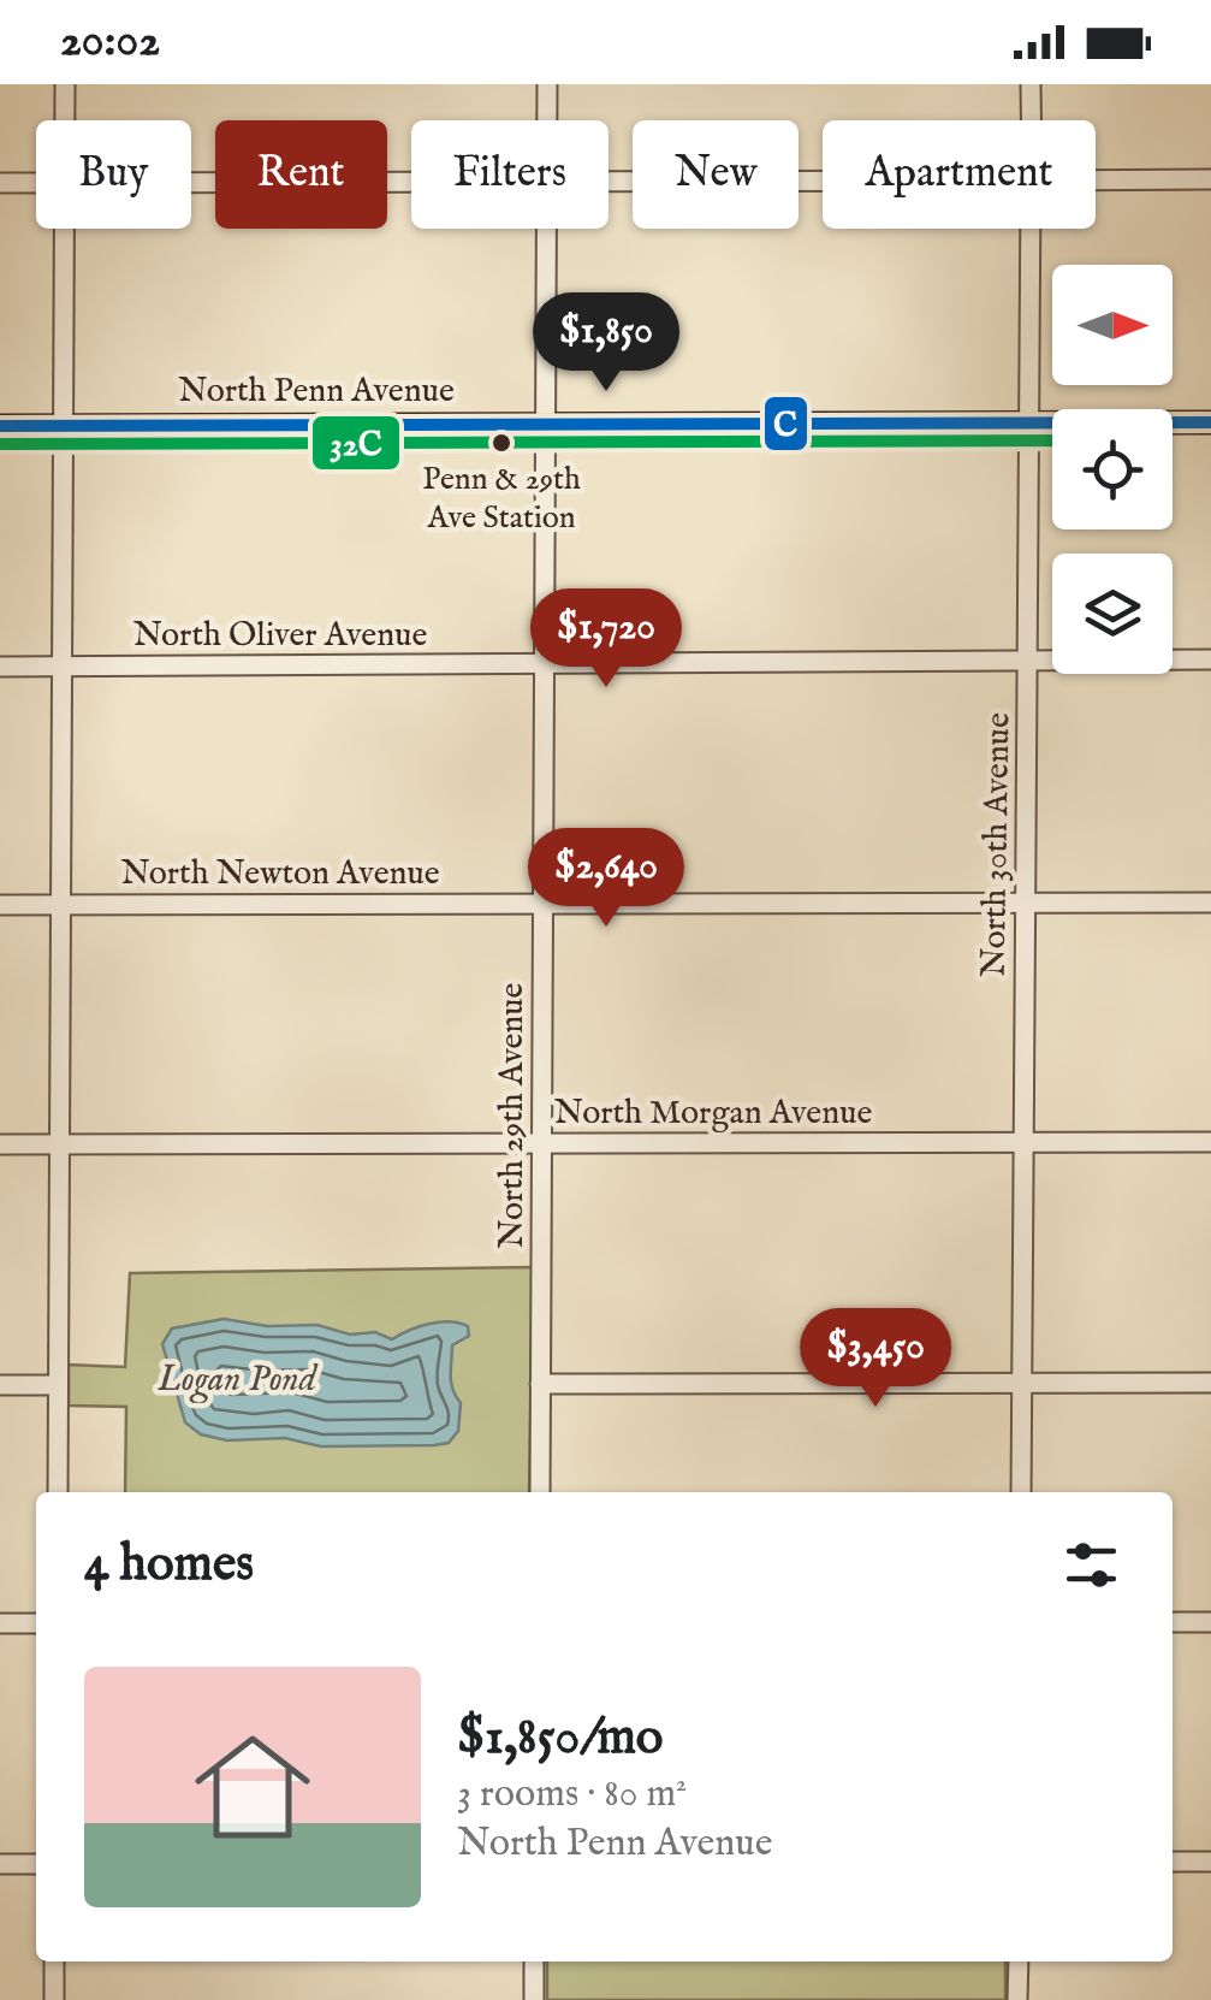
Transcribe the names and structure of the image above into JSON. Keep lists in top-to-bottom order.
{
  "streets": {
    "main road": ["North Penn Avenue"],
    "street": [
      "North Oliver Avenue",
      "North 30th Avenue",
      "North Newton Avenue",
      "North Morgan Avenue",
      "North 29th Avenue"
    ]
  },
  "crossings": [
    ["North Penn Avenue", "North 30th Avenue"],
    ["North Penn Avenue", "North 29th Avenue"],
    ["North Oliver Avenue", "North 30th Avenue"],
    ["North Oliver Avenue", "North 29th Avenue"],
    ["North 30th Avenue", "North Newton Avenue"],
    ["North 30th Avenue", "North Morgan Avenue"],
    ["North Newton Avenue", "North 29th Avenue"],
    ["North Morgan Avenue", "North 29th Avenue"]
  ],
  "water": ["Logan Pond"],
  "places": ["Penn & 29th Ave Station"],
  "lines": ["transit line C", "transit line 32C"],
  "north": "right",
  "page": {
    "status": "20:02",
    "chip": [
      "Buy",
      "Rent",
      "Filters",
      "New",
      "Apartment"
    ],
    "price": [
      "$1,850",
      "$1,720",
      "$2,640",
      "$3,450"
    ],
    "heading": "4 homes",
    "list": [
      {
        "name": "$1,850/mo",
        "note": "3 rooms · 80 m² · North Penn Avenue"
      }
    ]
  }
}
